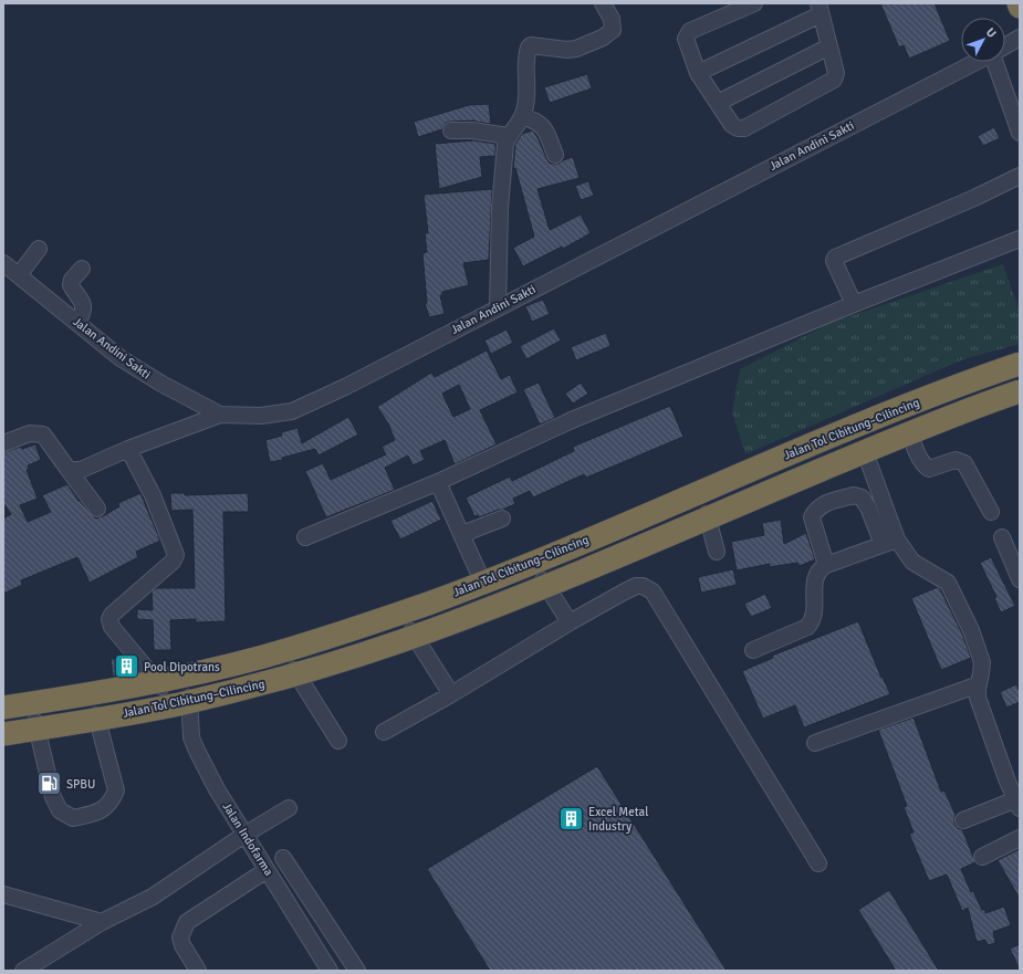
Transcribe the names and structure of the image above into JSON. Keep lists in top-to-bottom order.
{
  "streets": {
    "highway": ["Jalan Tol Cibitung–Cilincing"],
    "street": ["Jalan Andini Sakti", "Jalan Indofarma"]
  },
  "places": {
    "building": ["Pool Dipotrans", "Excel Metal Industry"],
    "fuel station": ["SPBU"]
  },
  "north": "top right"
}
